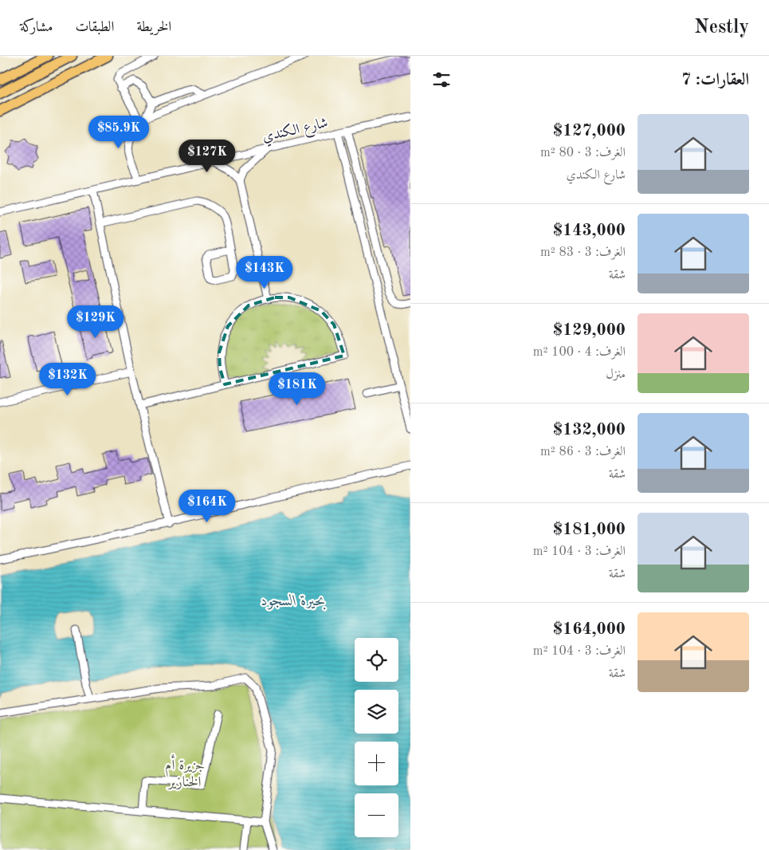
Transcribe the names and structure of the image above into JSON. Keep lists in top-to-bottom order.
{
  "streets": {
    "street": ["شارع الكندي"]
  },
  "water": ["بحيرة السجود"],
  "parks": ["جزيرة أم الخنازير"],
  "page": {
    "header": "Nestly",
    "nav": ["الخريطة", "الطبقات", "مشاركة"],
    "heading": "العقارات: 7",
    "list": [
      {
        "name": "$127,000",
        "note": "الغرف: 3 · 80 m² · شارع الكندي"
      },
      {
        "name": "$143,000",
        "note": "الغرف: 3 · 83 m² · شقة"
      },
      {
        "name": "$129,000",
        "note": "الغرف: 4 · 100 m² · منزل"
      },
      {
        "name": "$132,000",
        "note": "الغرف: 3 · 86 m² · شقة"
      },
      {
        "name": "$181,000",
        "note": "الغرف: 3 · 104 m² · شقة"
      },
      {
        "name": "$164,000",
        "note": "الغرف: 3 · 104 m² · شقة"
      }
    ],
    "price": [
      "$85.9K",
      "$127K",
      "$143K",
      "$129K",
      "$132K",
      "$181K",
      "$164K"
    ],
    "map_buttons": ["+", "−"]
  }
}
